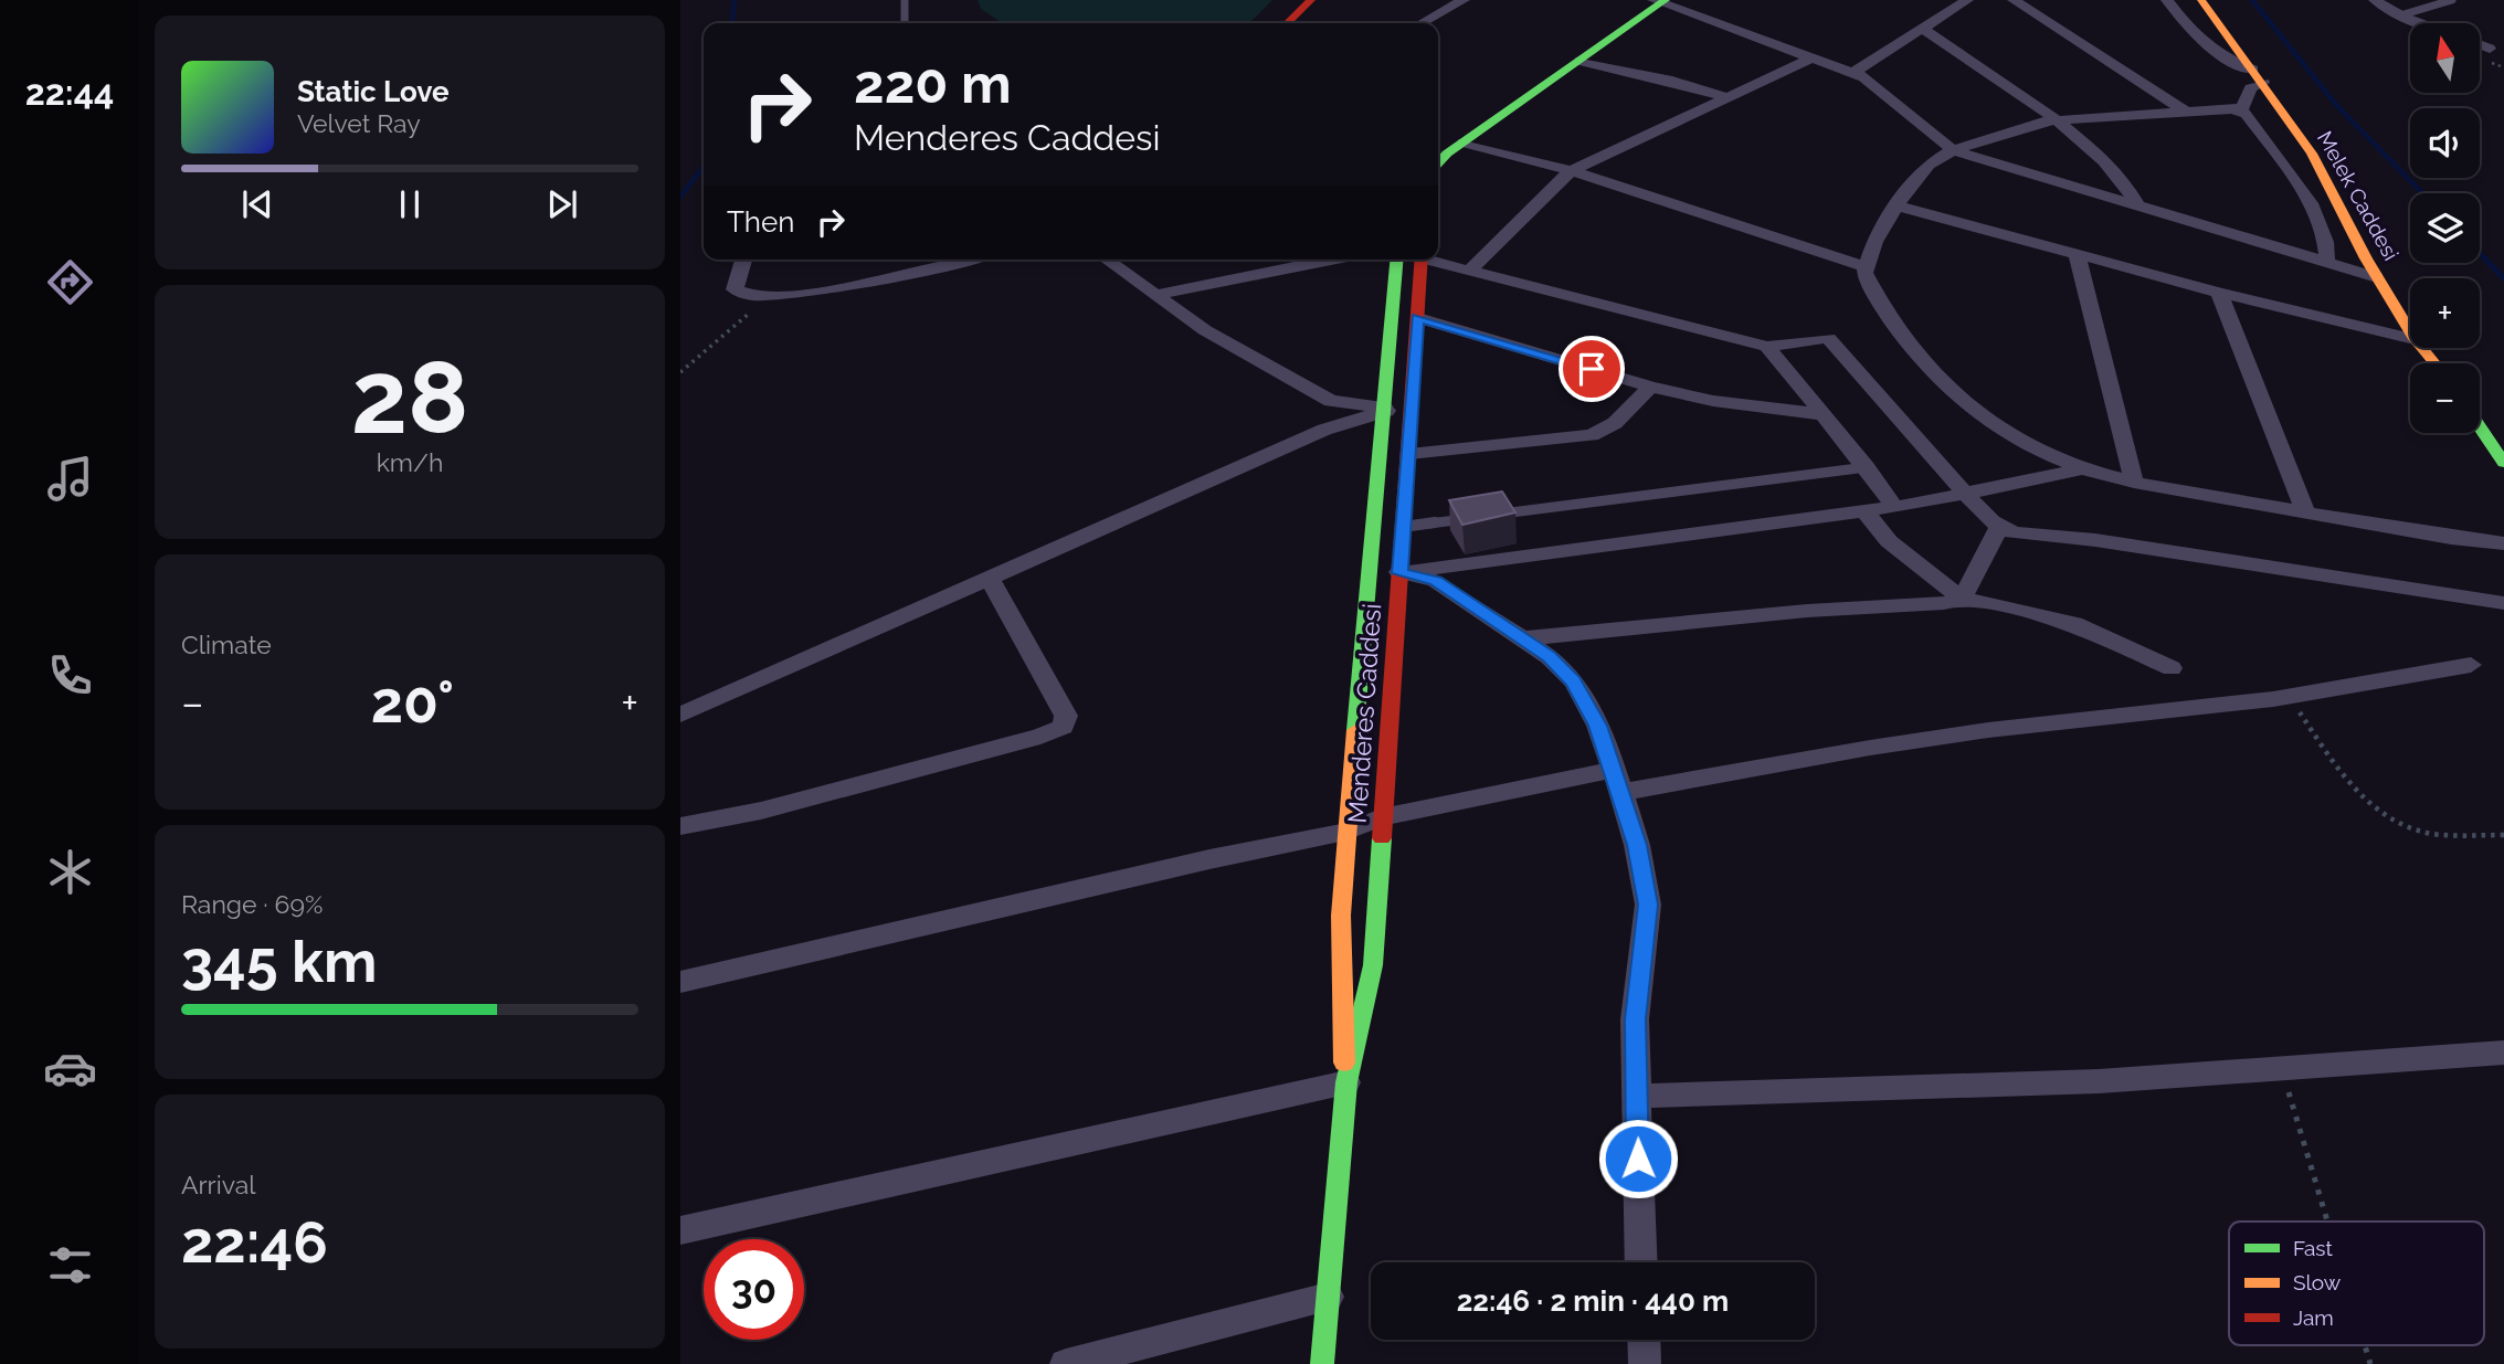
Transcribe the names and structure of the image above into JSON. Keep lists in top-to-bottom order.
{
  "streets": {
    "main road": ["Melek Caddesi", "Menderes Caddesi"]
  },
  "legend": ["Fast", "Slow", "Jam"],
  "north": "top",
  "page": {
    "tabs": "22:44",
    "map_buttons": ["+", "−"],
    "turn": ["220 m", "Menderes Caddesi"],
    "song": ["Static Love", "Velvet Ray"],
    "then": "Then",
    "tile": [
      ["28", "km/h"],
      "Climate",
      ["Range · 69%", "345 km"],
      ["Arrival", "22:46"]
    ],
    "heat": ["−", "20°", "+"],
    "limit": "30",
    "trip": "22:46 · 2 min · 440 m"
  }
}
